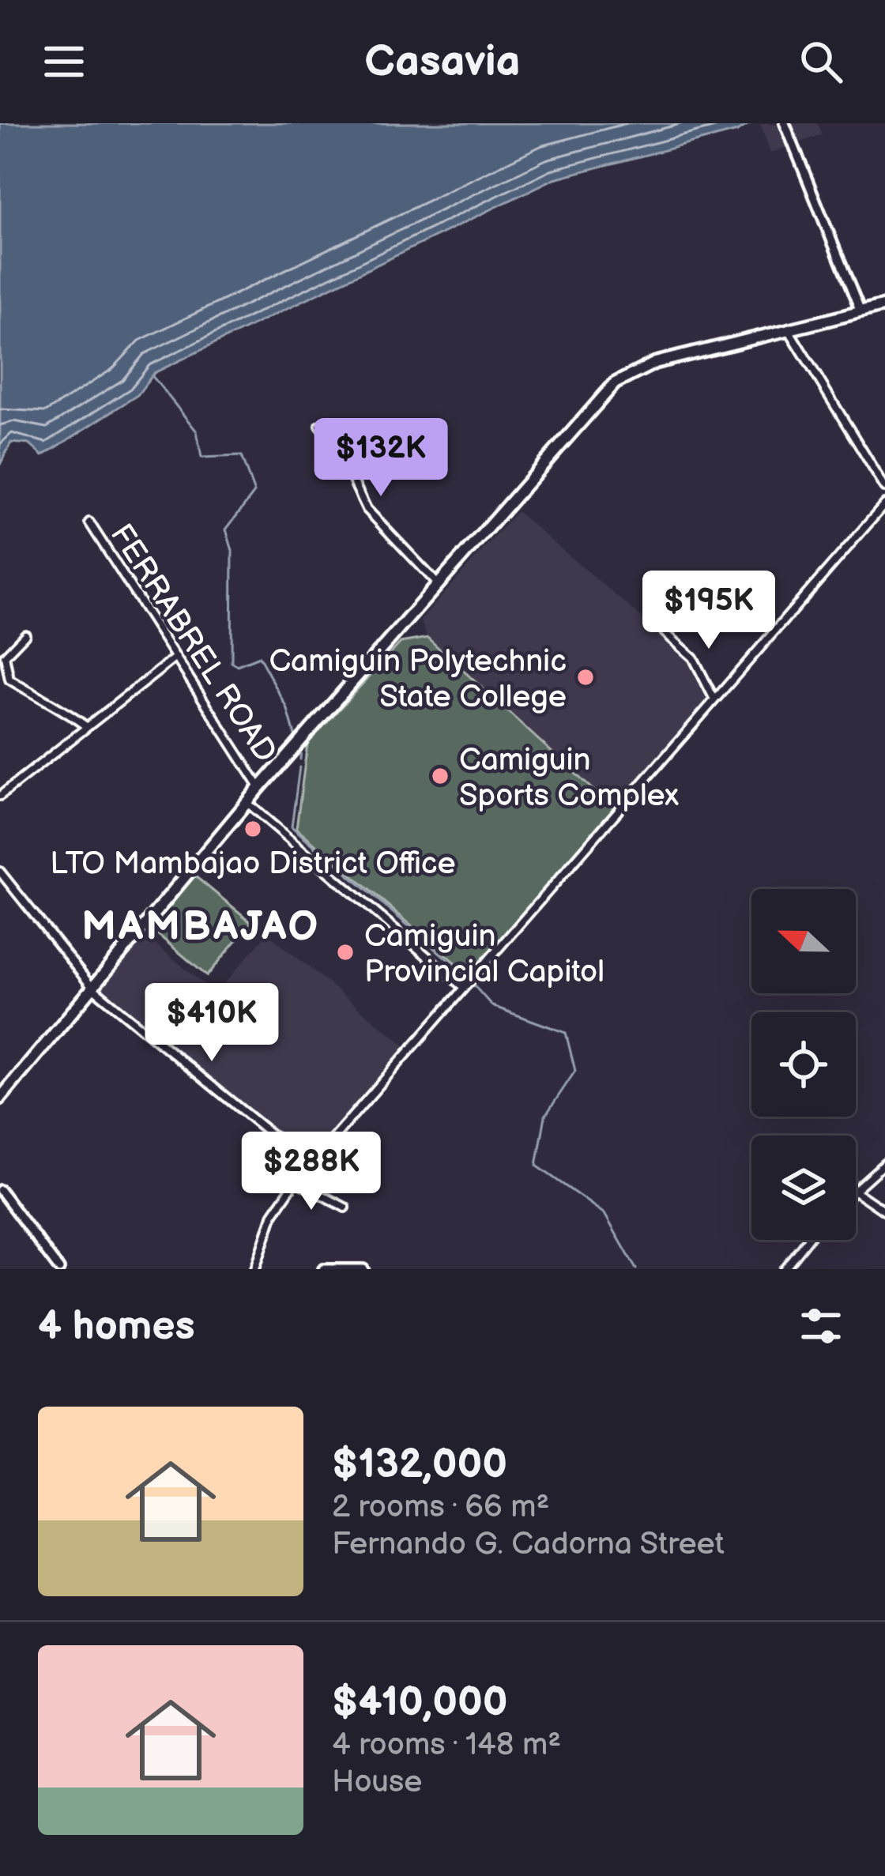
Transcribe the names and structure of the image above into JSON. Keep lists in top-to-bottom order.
{
  "streets": {
    "street": ["FERRABREL ROAD"]
  },
  "districts": ["MAMBAJAO"],
  "places": [
    "Camiguin Polytechnic State College",
    "Camiguin Sports Complex",
    "LTO Mambajao District Office",
    "Camiguin Provincial Capitol"
  ],
  "north": "left",
  "page": {
    "header": "Casavia",
    "price": [
      "$132K",
      "$195K",
      "$410K",
      "$288K"
    ],
    "heading": "4 homes",
    "list": [
      {
        "name": "$132,000",
        "note": "2 rooms · 66 m² · Fernando G. Cadorna Street"
      },
      {
        "name": "$410,000",
        "note": "4 rooms · 148 m² · House"
      }
    ]
  }
}
